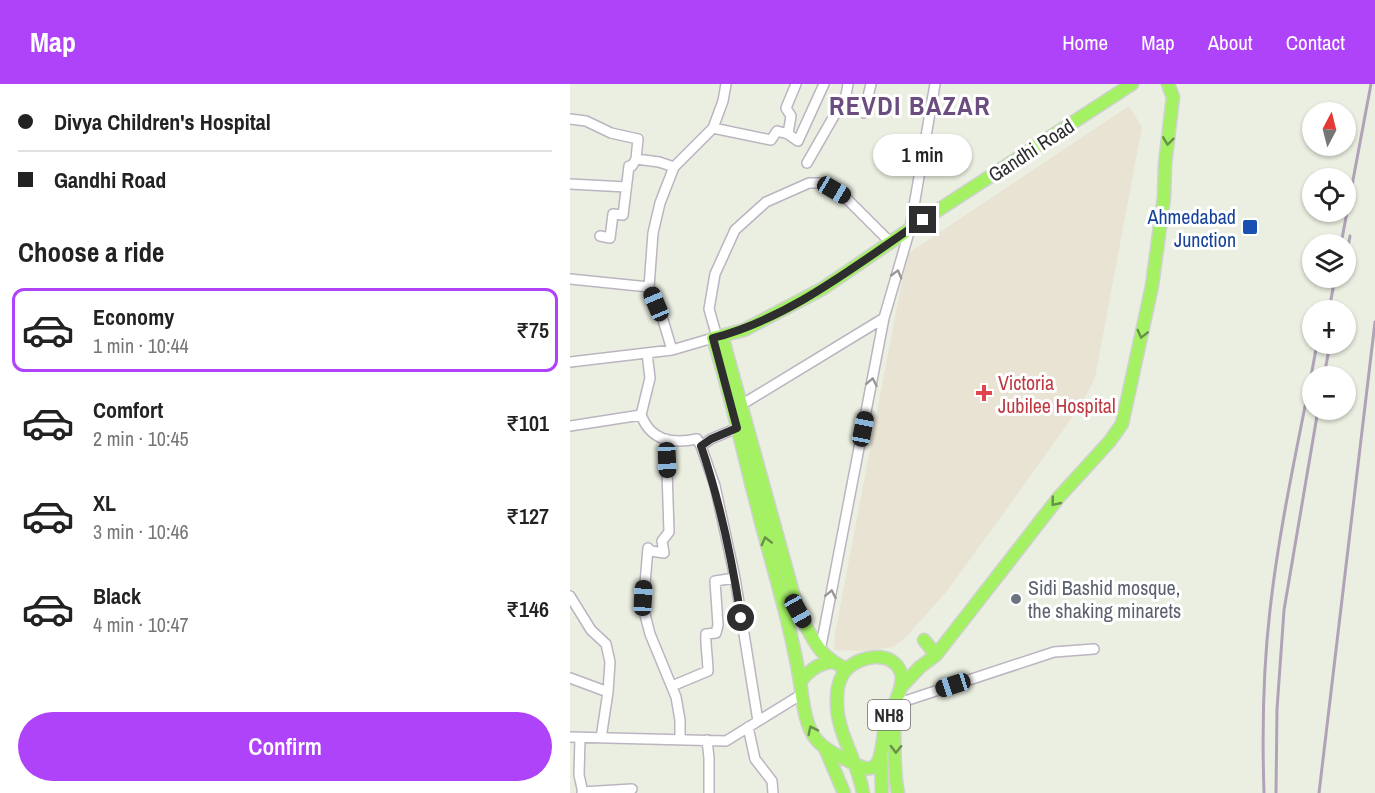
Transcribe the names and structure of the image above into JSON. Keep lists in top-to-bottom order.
{
  "streets": {
    "main road": ["Gandhi Road", "NH8"]
  },
  "districts": ["REVDI BAZAR"],
  "places": {
    "transit": ["Ahmedabad Junction"],
    "health": ["Victoria Jubilee Hospital"],
    "other": ["Sidi Bashid mosque, the shaking minarets"]
  },
  "north": "top",
  "page": {
    "header": "Map",
    "nav": [
      "Home",
      "Map",
      "About",
      "Contact"
    ],
    "banner": ["Divya Children's Hospital", "Gandhi Road"],
    "map_buttons": ["+", "−"],
    "bubble": "1 min",
    "heading": "Choose a ride",
    "list": [
      {
        "name": "Economy",
        "note": "1 min · 10:44",
        "value": "₹75"
      },
      {
        "name": "Comfort",
        "note": "2 min · 10:45",
        "value": "₹101"
      },
      {
        "name": "XL",
        "note": "3 min · 10:46",
        "value": "₹127"
      },
      {
        "name": "Black",
        "note": "4 min · 10:47",
        "value": "₹146"
      }
    ],
    "buttons": "Confirm"
  }
}
